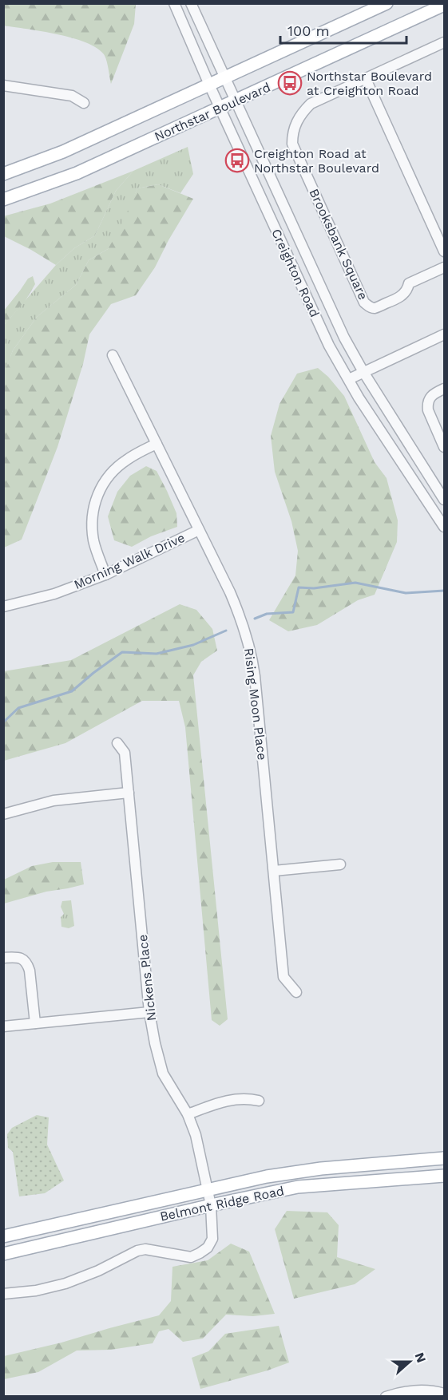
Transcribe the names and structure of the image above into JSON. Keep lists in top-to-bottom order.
{
  "streets": {
    "main road": ["Northstar Boulevard", "Belmont Ridge Road"],
    "street": [
      "Brooksbank Square",
      "Creighton Road",
      "Morning Walk Drive",
      "Rising Moon Place",
      "Nickens Place"
    ]
  },
  "crossings": [
    ["Northstar Boulevard", "Creighton Road"],
    ["Morning Walk Drive", "Rising Moon Place"],
    ["Nickens Place", "Belmont Ridge Road"]
  ],
  "places": {
    "bus stop": ["Northstar Boulevard at Creighton Road", "Creighton Road at Northstar Boulevard"]
  },
  "scale_bar": "100 m",
  "north": "right"
}
